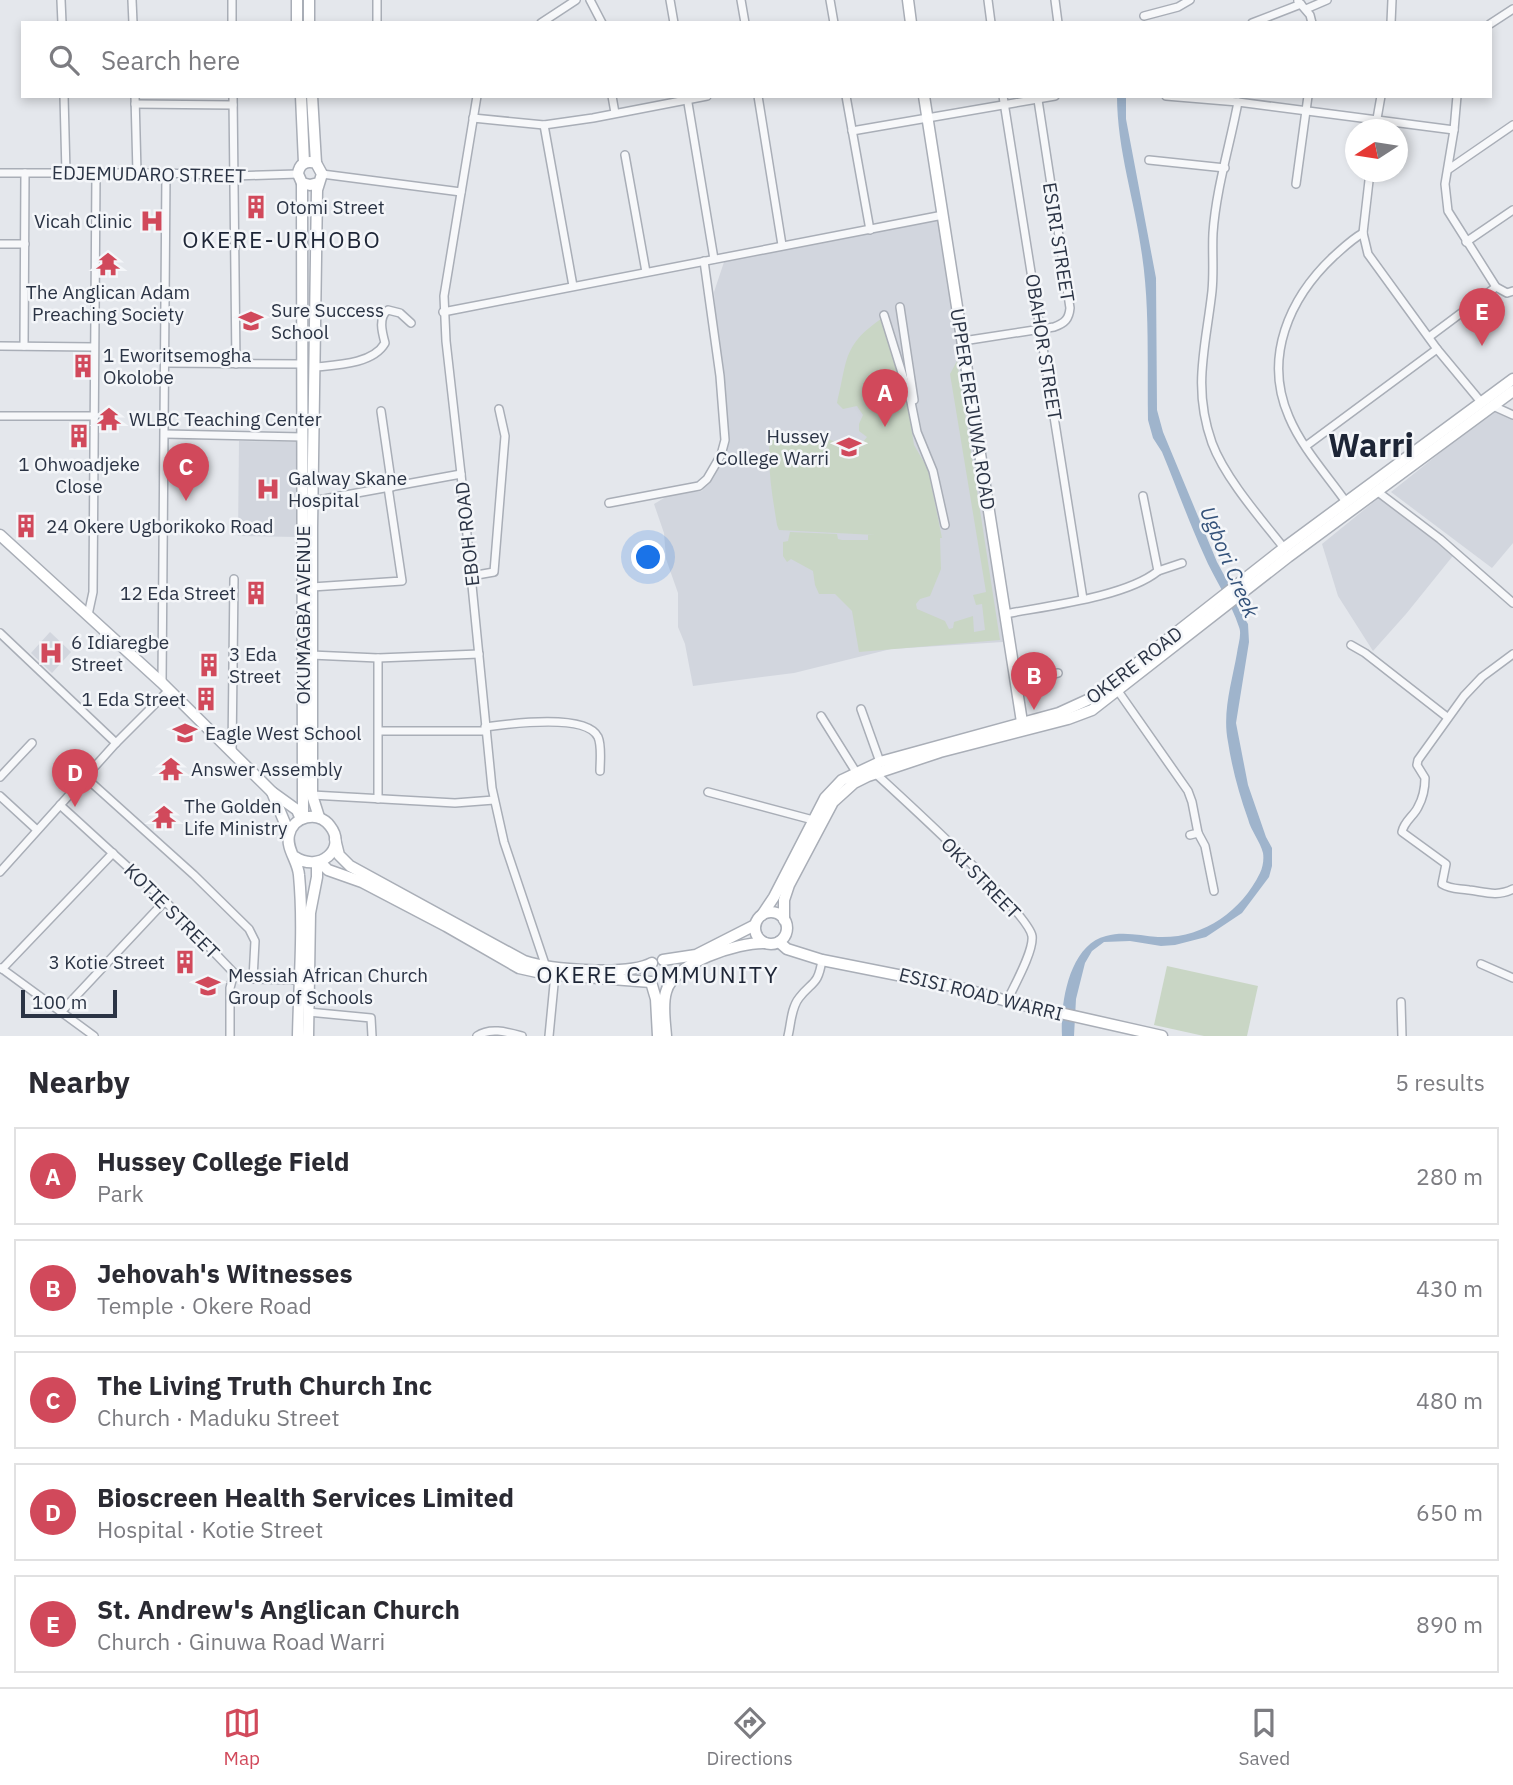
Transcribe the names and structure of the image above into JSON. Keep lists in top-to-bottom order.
{
  "streets": {
    "main road": [
      "UPPER EREJUWA ROAD",
      "OKUMAGBA AVENUE",
      "OKERE ROAD",
      "ESISI ROAD WARRI"
    ],
    "street": [
      "EDJEMUDARO STREET",
      "ESIRI STREET",
      "OBAHOR STREET",
      "EBOH ROAD",
      "OKI STREET",
      "KOTIE STREET"
    ]
  },
  "crossings": [
    ["EDJEMUDARO STREET", "OKUMAGBA AVENUE"],
    ["ESIRI STREET", "OBAHOR STREET"],
    ["ESIRI STREET", "UPPER EREJUWA ROAD"],
    ["UPPER EREJUWA ROAD", "OKERE ROAD"],
    ["OKERE ROAD", "OKI STREET"],
    ["OKERE ROAD", "ESISI ROAD WARRI"],
    ["OKI STREET", "ESISI ROAD WARRI"]
  ],
  "districts": ["OKERE-URHOBO", "Warri", "OKERE COMMUNITY"],
  "water": ["Ugbori Creek"],
  "places": {
    "building": [
      "Otomi Street",
      "1 Eworitsemogha Okolobe",
      "1 Ohwoadjeke Close",
      "24 Okere Ugborikoko Road",
      "12 Eda Street",
      "3 Eda Street",
      "1 Eda Street",
      "3 Kotie Street"
    ],
    "hospital": ["Vicah Clinic", "Galway Skane Hospital", "6 Idiaregbe Street"],
    "temple": [
      "The Anglican Adam Preaching Society",
      "WLBC Teaching Center",
      "Answer Assembly",
      "The Golden Life Ministry"
    ],
    "school or university": [
      "Sure Success School",
      "Hussey College Warri",
      "Eagle West School",
      "Messiah African Church Group of Schools"
    ]
  },
  "scale_bar": "100 m",
  "north": "left",
  "page": {
    "search": "Search here",
    "pins": [
      "E",
      "A",
      "C",
      "B",
      "D"
    ],
    "scale": "100 m",
    "heading": ["Nearby", "5 results"],
    "list": [
      {
        "mark": "A",
        "name": "Hussey College Field",
        "note": "Park",
        "value": "280 m"
      },
      {
        "mark": "B",
        "name": "Jehovah's Witnesses",
        "note": "Temple · Okere Road",
        "value": "430 m"
      },
      {
        "mark": "C",
        "name": "The Living Truth Church Inc",
        "note": "Church · Maduku Street",
        "value": "480 m"
      },
      {
        "mark": "D",
        "name": "Bioscreen Health Services Limited",
        "note": "Hospital · Kotie Street",
        "value": "650 m"
      },
      {
        "mark": "E",
        "name": "St. Andrew's Anglican Church",
        "note": "Church · Ginuwa Road Warri",
        "value": "890 m"
      }
    ],
    "nav": ["Map", "Directions", "Saved"]
  }
}
